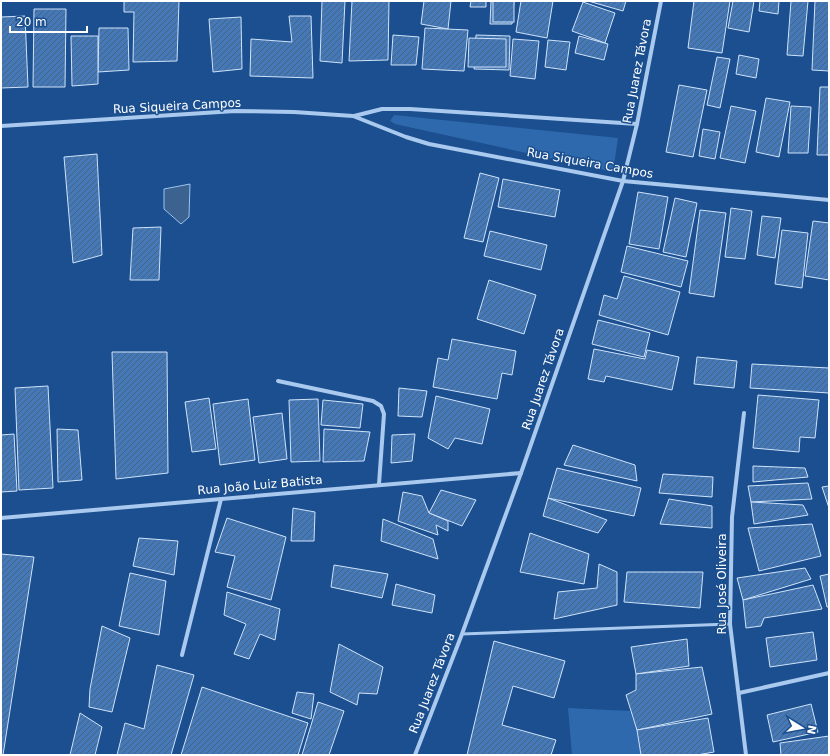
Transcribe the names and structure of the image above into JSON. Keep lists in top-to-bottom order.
{
  "streets": {
    "street": [
      "Rua Juarez Távora",
      "Rua Siqueira Campos",
      "Rua João Luiz Batista",
      "Rua José Oliveira"
    ]
  },
  "crossings": [
    ["Rua Juarez Távora", "Rua Siqueira Campos"],
    ["Rua Juarez Távora", "Rua João Luiz Batista"]
  ],
  "scale_bar": "20 m",
  "north": "right"
}
